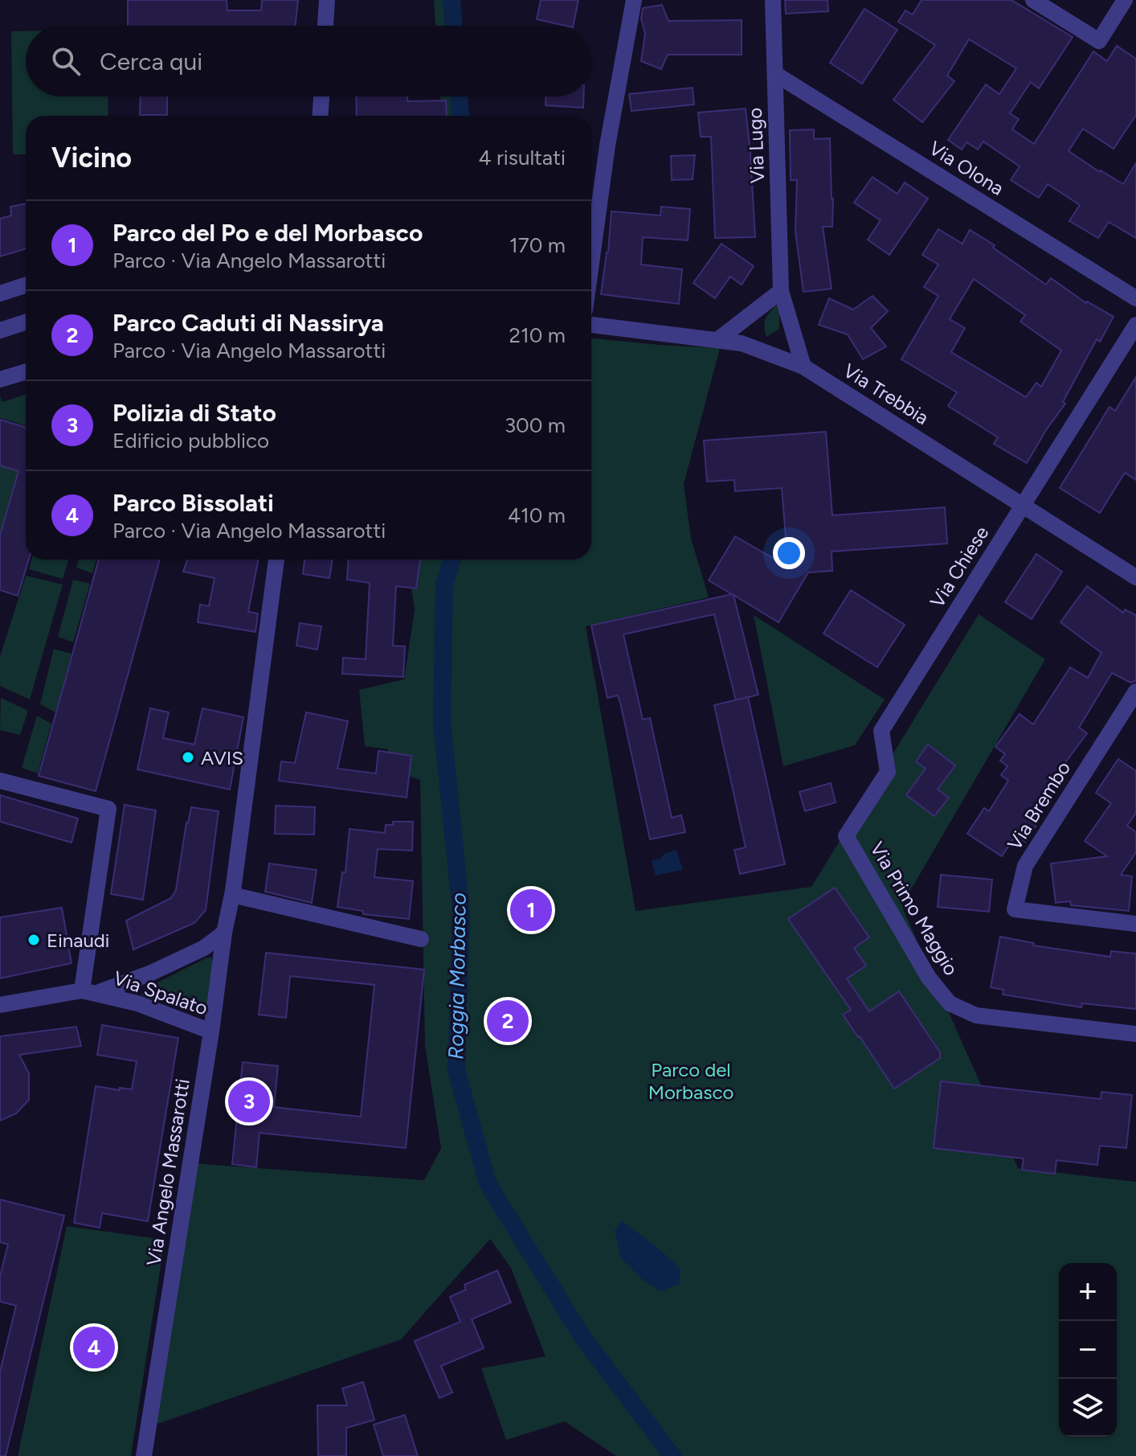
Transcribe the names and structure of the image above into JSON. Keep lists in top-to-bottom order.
{
  "streets": {
    "street": [
      "Via Lugo",
      "Via Olona",
      "Via Trebbia",
      "Via Chiese",
      "Via Brembo",
      "Via Primo Maggio",
      "Via Spalato",
      "Via Angelo Massarotti"
    ]
  },
  "crossings": [
    ["Via Lugo", "Via Olona"],
    ["Via Lugo", "Via Trebbia"],
    ["Via Trebbia", "Via Chiese"],
    ["Via Chiese", "Via Primo Maggio"],
    ["Via Spalato", "Via Angelo Massarotti"]
  ],
  "water": ["Roggia Morbasco"],
  "parks": ["Parco del Morbasco"],
  "places": ["AVIS", "Einaudi"],
  "page": {
    "search": "Cerca qui",
    "heading": ["Vicino", "4 risultati"],
    "list": [
      {
        "mark": "1",
        "name": "Parco del Po e del Morbasco",
        "note": "Parco · Via Angelo Massarotti",
        "value": "170 m"
      },
      {
        "mark": "2",
        "name": "Parco Caduti di Nassirya",
        "note": "Parco · Via Angelo Massarotti",
        "value": "210 m"
      },
      {
        "mark": "3",
        "name": "Polizia di Stato",
        "note": "Edificio pubblico",
        "value": "300 m"
      },
      {
        "mark": "4",
        "name": "Parco Bissolati",
        "note": "Parco · Via Angelo Massarotti",
        "value": "410 m"
      }
    ],
    "pins": [
      "1",
      "2",
      "3",
      "4"
    ],
    "map_buttons": ["+", "−"]
  }
}
